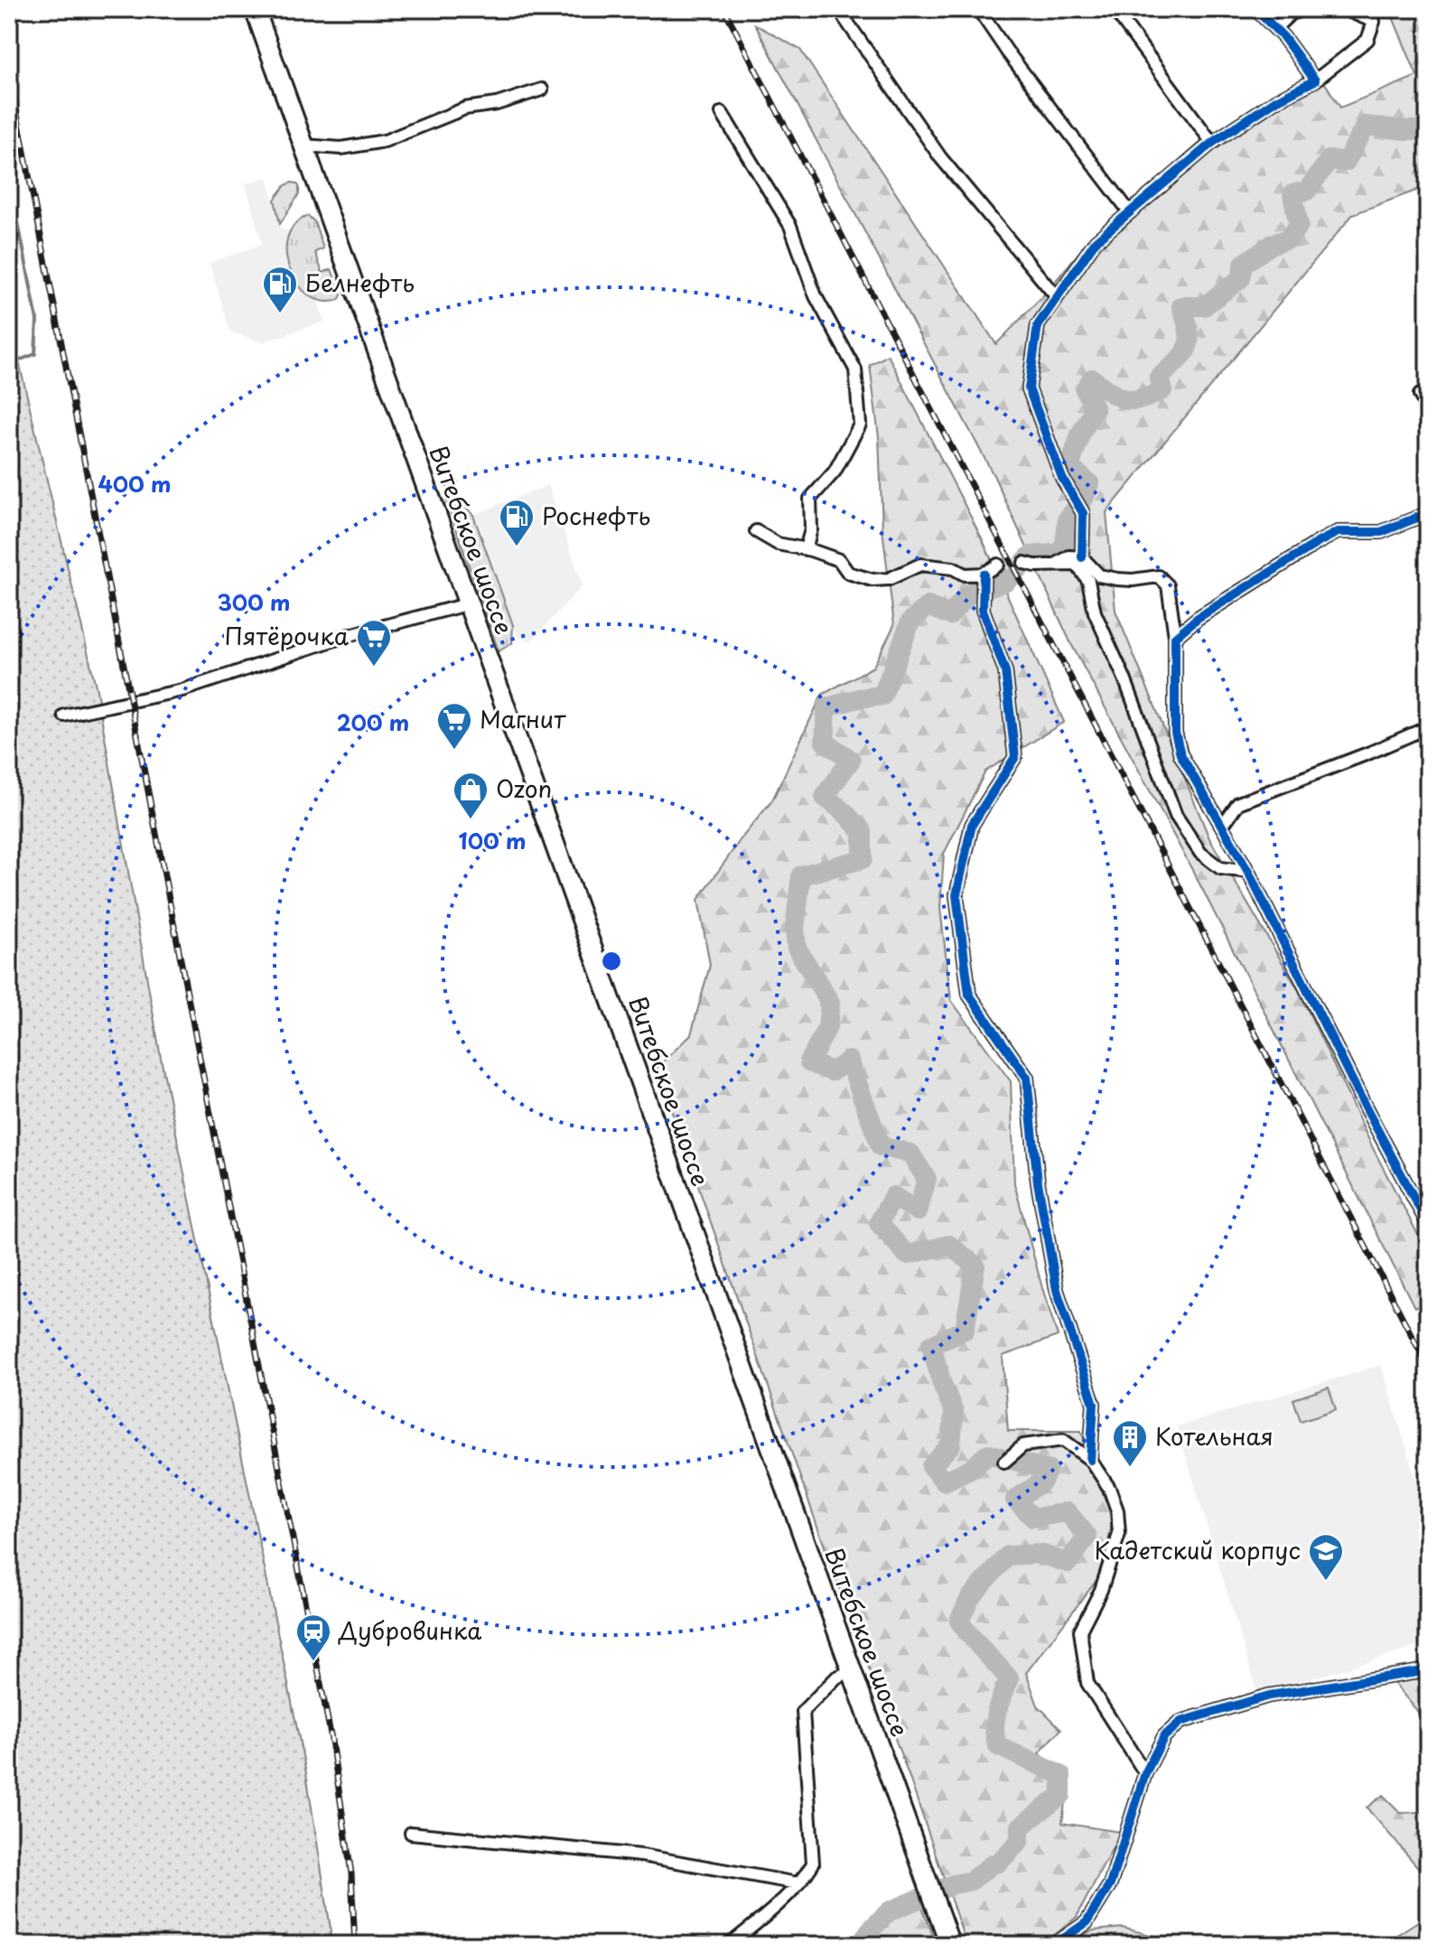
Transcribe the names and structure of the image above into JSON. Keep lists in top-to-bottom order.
{
  "streets": {
    "main road": ["Витебское шоссе"]
  },
  "places": {
    "fuel station": ["Белнефть", "Роснефть"],
    "supermarket": ["Пятёрочка", "Магнит"],
    "shop": ["Ozon"],
    "building": ["Котельная"],
    "school or university": ["Кадетский корпус"],
    "station": ["Дубровинка"]
  },
  "rings": [
    "400 m",
    "300 m",
    "200 m",
    "100 m"
  ]
}
